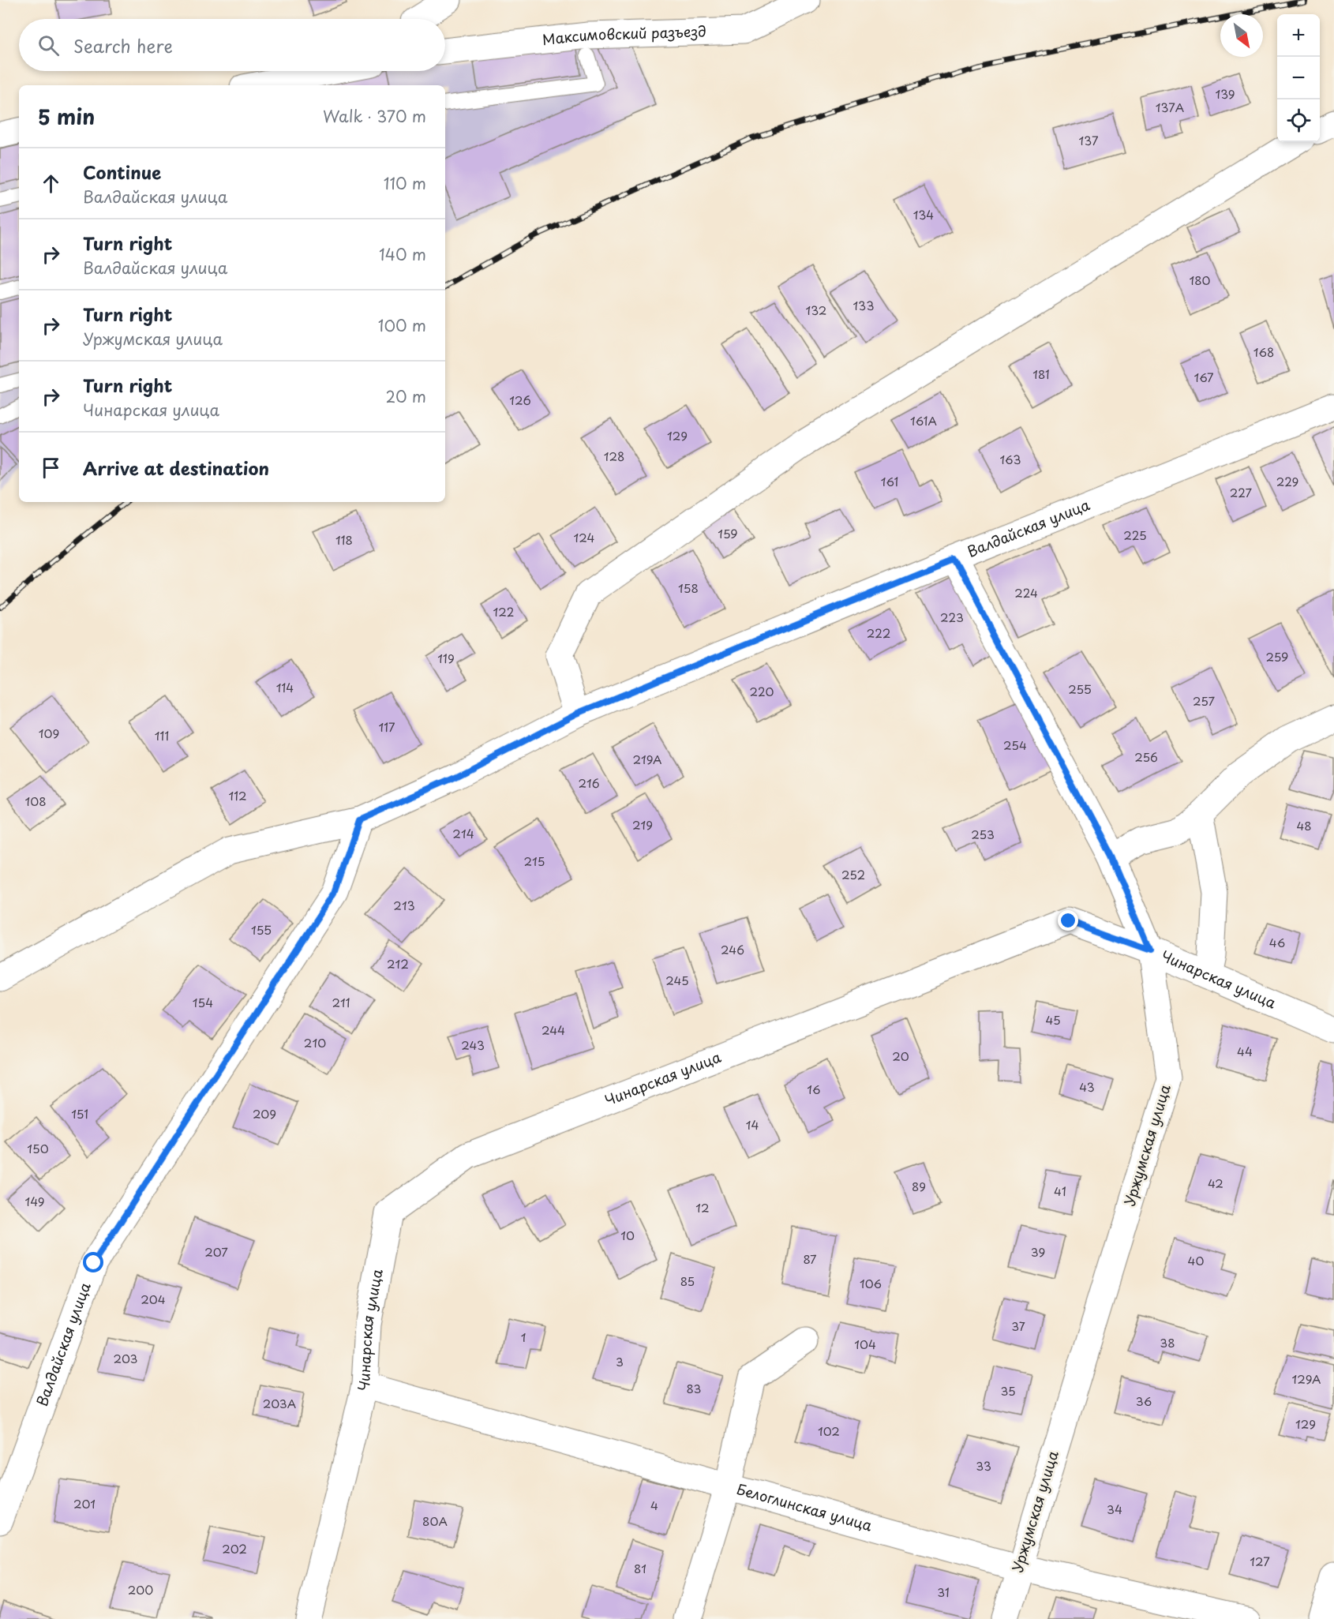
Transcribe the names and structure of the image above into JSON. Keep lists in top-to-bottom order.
{
  "streets": {
    "street": [
      "Максимовский разъезд",
      "Валдайская улица",
      "Чинарская улица",
      "Уржумская улица",
      "Белоглинская улица"
    ]
  },
  "crossings": [
    ["Валдайская улица", "Уржумская улица"],
    ["Чинарская улица", "Уржумская улица"],
    ["Чинарская улица", "Белоглинская улица"],
    ["Уржумская улица", "Белоглинская улица"]
  ],
  "house_numbers": [
    "139",
    "137А",
    "137",
    "134",
    "180",
    "133",
    "132",
    "168",
    "181",
    "167",
    "126",
    "161А",
    "129",
    "128",
    "163",
    "161",
    "229",
    "227",
    "159",
    "225",
    "124",
    "118",
    "158",
    "224",
    "122",
    "223",
    "222",
    "259",
    "119",
    "114",
    "255",
    "220",
    "257",
    "117",
    "109",
    "111",
    "254",
    "256",
    "219А",
    "216",
    "112",
    "108",
    "219",
    "48",
    "214",
    "253",
    "215",
    "252",
    "213",
    "155",
    "46",
    "246",
    "212",
    "245",
    "154",
    "211",
    "45",
    "244",
    "210",
    "243",
    "44",
    "20",
    "43",
    "16",
    "151",
    "209",
    "14",
    "150",
    "42",
    "89",
    "41",
    "149",
    "12",
    "10",
    "207",
    "39",
    "87",
    "40",
    "85",
    "106",
    "204",
    "37",
    "1",
    "38",
    "104",
    "203",
    "3",
    "129А",
    "83",
    "35",
    "36",
    "203А",
    "129",
    "102",
    "33",
    "201",
    "4",
    "34",
    "80А",
    "202",
    "127",
    "81",
    "200",
    "31"
  ],
  "north": "bottom right",
  "page": {
    "map_buttons": ["+", "−"],
    "search": "Search here",
    "heading": ["5 min", "Walk · 370 m"],
    "list": [
      ["Continue", "Валдайская улица", "110 m"],
      ["Turn right", "Валдайская улица", "140 m"],
      ["Turn right", "Уржумская улица", "100 m"],
      ["Turn right", "Чинарская улица", "20 m"],
      "Arrive at destination"
    ]
  }
}
